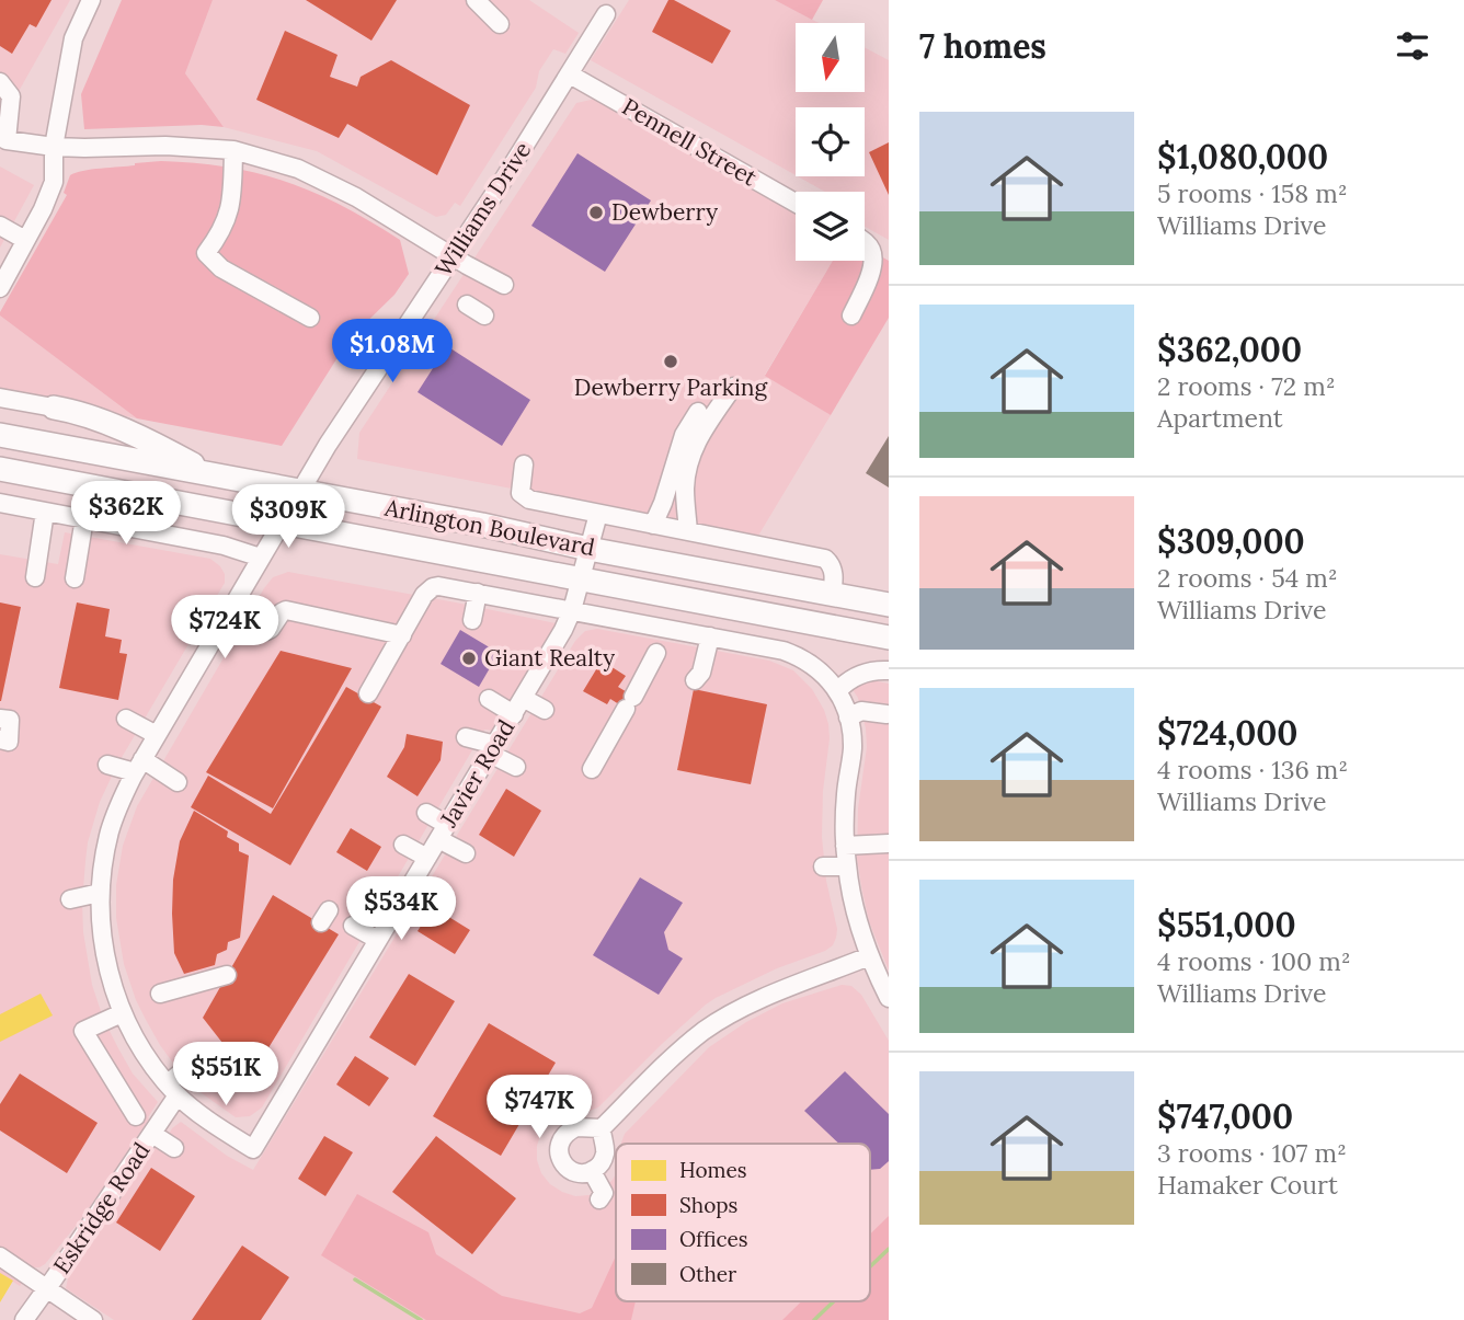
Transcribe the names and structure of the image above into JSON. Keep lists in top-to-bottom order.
{
  "streets": {
    "main road": ["Arlington Boulevard"],
    "street": [
      "Pennell Street",
      "Williams Drive",
      "Javier Road",
      "Eskridge Road"
    ]
  },
  "crossings": [
    ["Pennell Street", "Williams Drive"],
    ["Williams Drive", "Arlington Boulevard"],
    ["Williams Drive", "Javier Road"],
    ["Williams Drive", "Eskridge Road"],
    ["Arlington Boulevard", "Javier Road"]
  ],
  "places": ["Dewberry", "Dewberry Parking", "Giant Realty"],
  "legend": [
    "Homes",
    "Shops",
    "Offices",
    "Other"
  ],
  "north": "bottom",
  "page": {
    "heading": "7 homes",
    "list": [
      {
        "name": "$1,080,000",
        "note": "5 rooms · 158 m² · Williams Drive"
      },
      {
        "name": "$362,000",
        "note": "2 rooms · 72 m² · Apartment"
      },
      {
        "name": "$309,000",
        "note": "2 rooms · 54 m² · Williams Drive"
      },
      {
        "name": "$724,000",
        "note": "4 rooms · 136 m² · Williams Drive"
      },
      {
        "name": "$551,000",
        "note": "4 rooms · 100 m² · Williams Drive"
      },
      {
        "name": "$747,000",
        "note": "3 rooms · 107 m² · Hamaker Court"
      }
    ],
    "price": [
      "$1.08M",
      "$362K",
      "$309K",
      "$724K",
      "$534K",
      "$551K",
      "$747K"
    ]
  }
}
